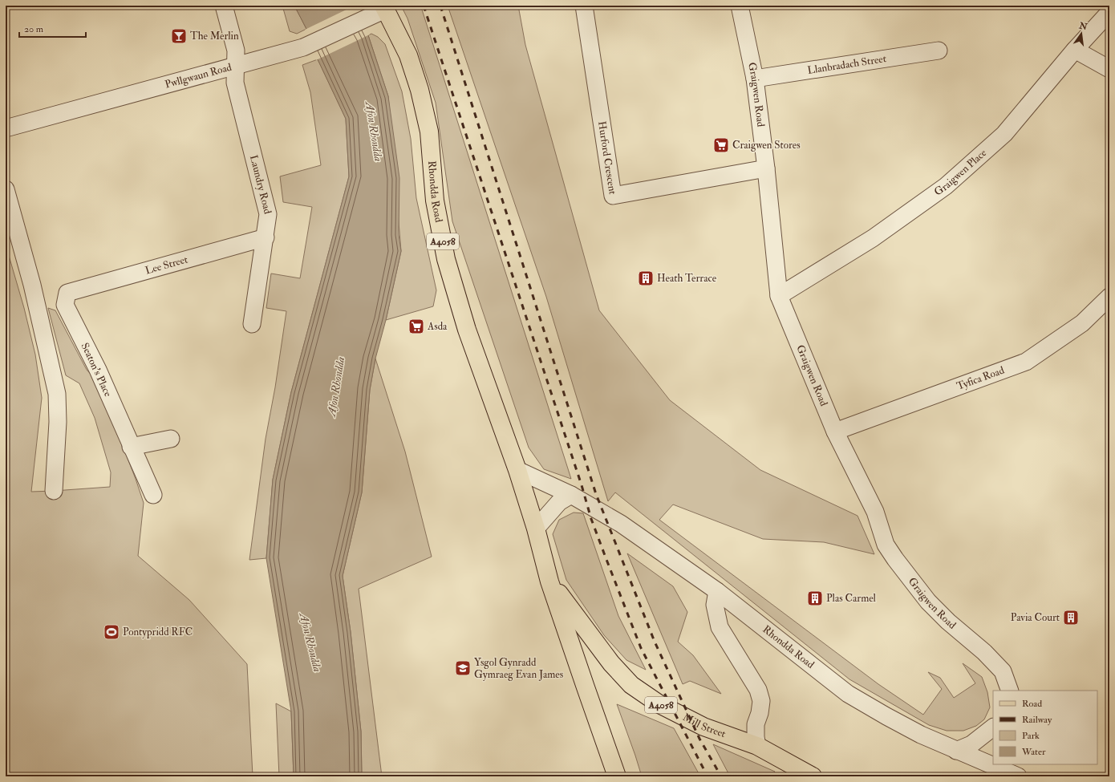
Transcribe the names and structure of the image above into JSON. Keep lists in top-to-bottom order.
{
  "streets": {
    "main road": ["Rhondda Road", "A4058", "Mill Street"],
    "street": [
      "Llanbradach Street",
      "Pwllgwaun Road",
      "Graigwen Road",
      "Hurford Crescent",
      "Graigwen Place",
      "Laundry Road",
      "Lee Street",
      "Seaton's Place",
      "Tyfica Road"
    ]
  },
  "crossings": [
    ["Llanbradach Street", "Graigwen Road"],
    ["Pwllgwaun Road", "Laundry Road"],
    ["Pwllgwaun Road", "Rhondda Road"],
    ["Graigwen Road", "Hurford Crescent"],
    ["Graigwen Road", "Graigwen Place"],
    ["Graigwen Road", "Tyfica Road"],
    ["Laundry Road", "Lee Street"],
    ["Rhondda Road", "Mill Street"],
    ["Lee Street", "Seaton's Place"]
  ],
  "water": ["Afon Rhondda"],
  "places": {
    "bar": ["The Merlin"],
    "supermarket": ["Craigwen Stores", "Asda"],
    "building": ["Heath Terrace", "Plas Carmel", "Pavia Court"],
    "sports": ["Pontypridd RFC"],
    "school or university": ["Ysgol Gynradd Gymraeg Evan James"]
  },
  "legend": [
    "Road",
    "Railway",
    "Park",
    "Water"
  ],
  "scale_bar": "20 m",
  "north": "top"
}
